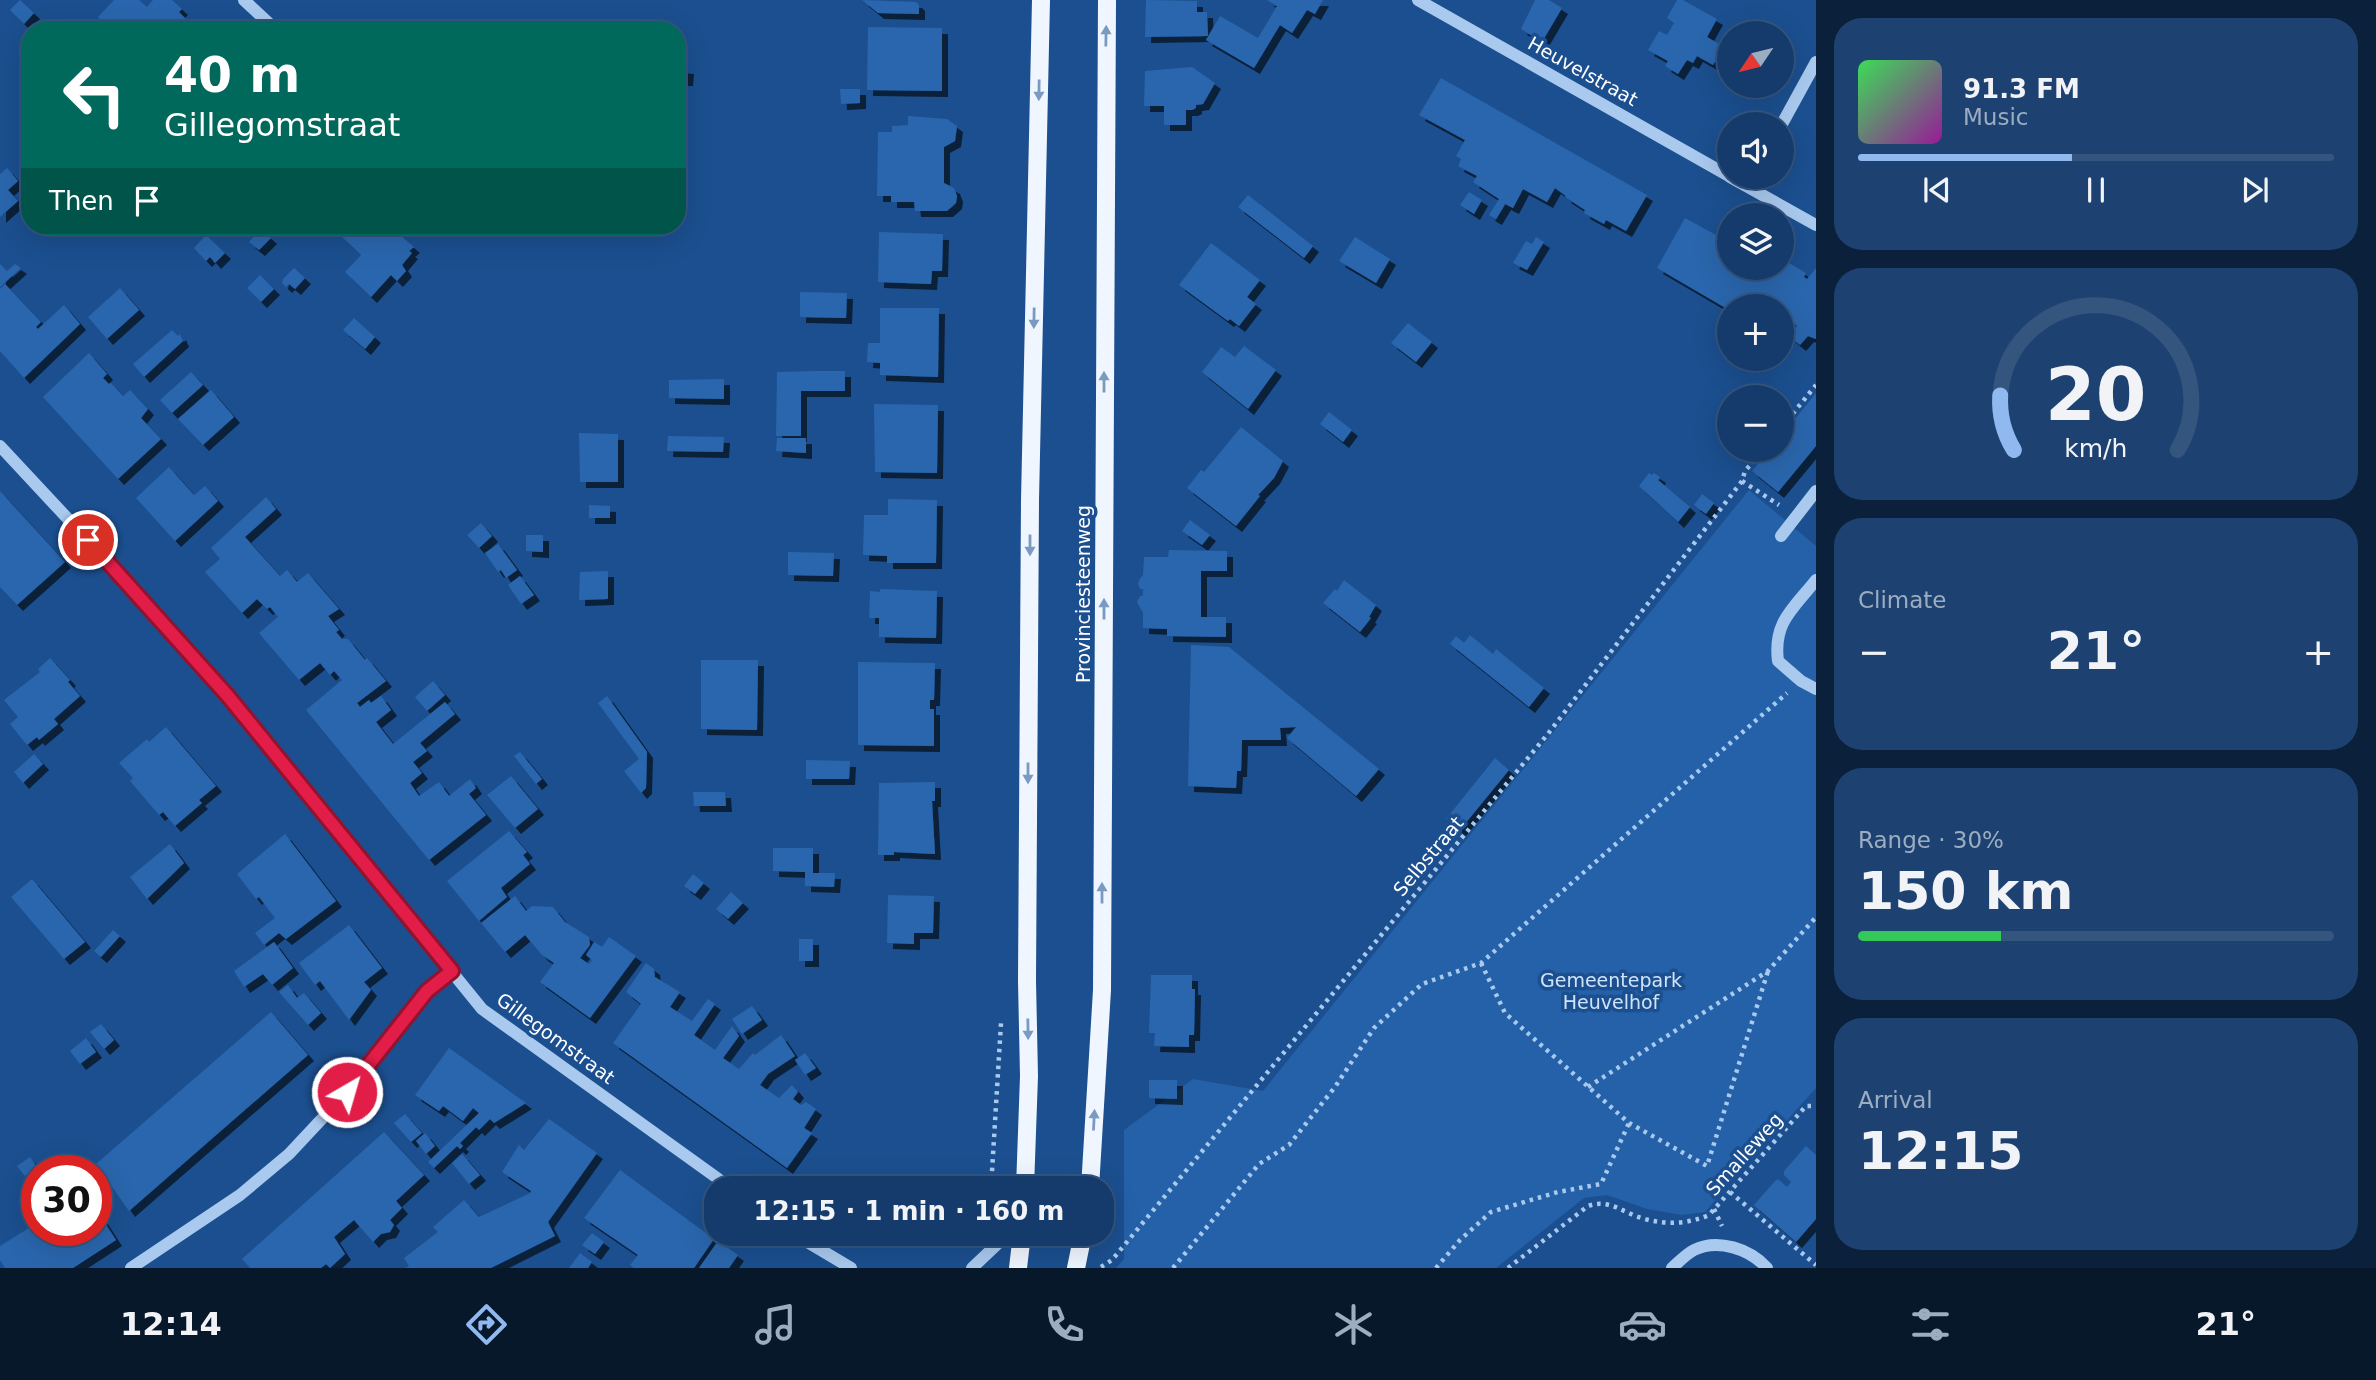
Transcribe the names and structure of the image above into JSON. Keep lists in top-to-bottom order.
{
  "streets": {
    "main road": ["Provinciesteenweg"],
    "street": ["Heuvelstraat", "Gillegomstraat"],
    "path": ["Selbstraat", "Smalleweg"]
  },
  "parks": ["Gemeentepark Heuvelhof"],
  "north": "bottom left",
  "page": {
    "map_buttons": ["+", "−"],
    "turn": ["40 m", "Gillegomstraat"],
    "song": ["91.3 FM", "Music"],
    "then": "Then",
    "tile": [
      "Climate",
      ["Range · 30%", "150 km"],
      ["Arrival", "12:15"]
    ],
    "heat": ["−", "21°", "+"],
    "limit": "30",
    "trip": "12:15 · 1 min · 160 m",
    "tabs": ["12:14", "21°"],
    "gauge": ["20", "km/h"]
  }
}
